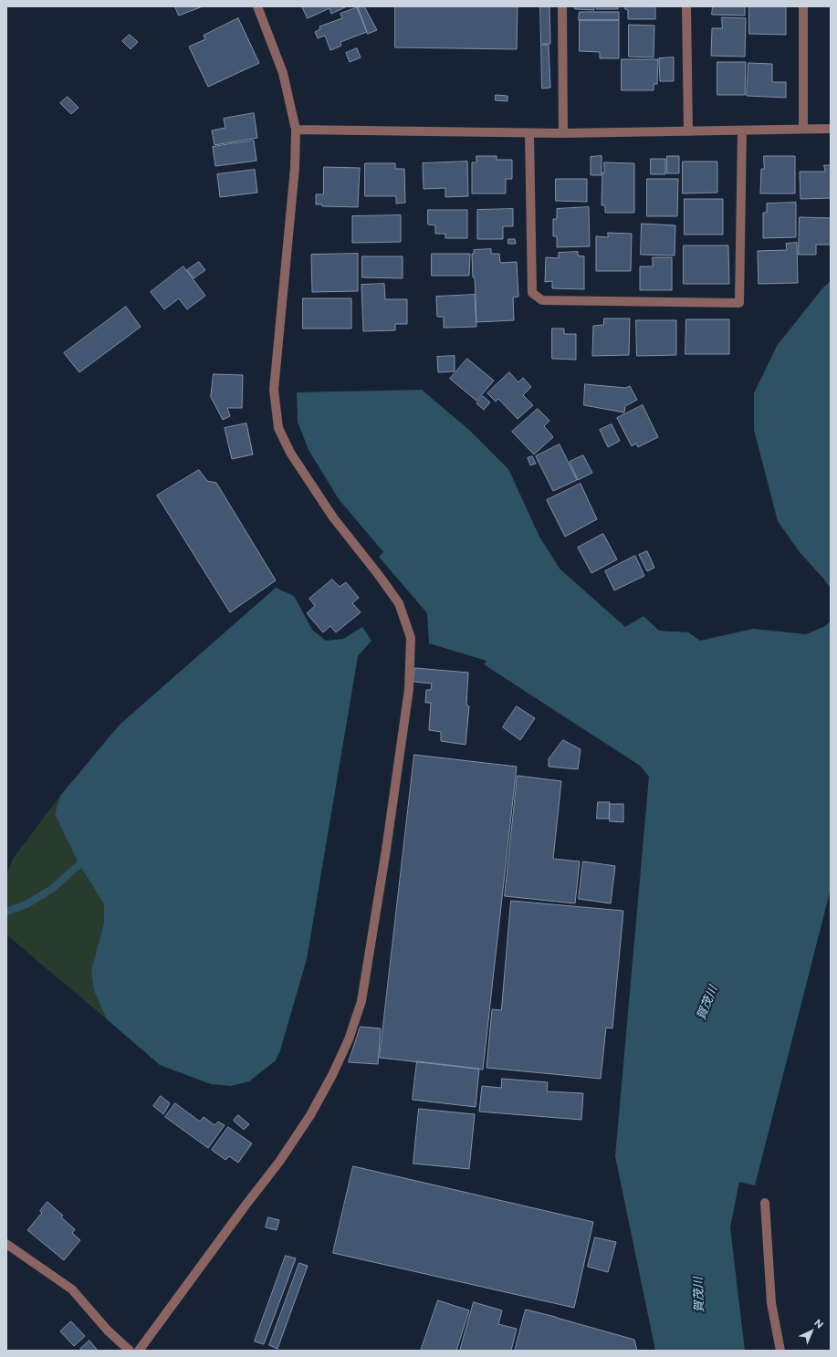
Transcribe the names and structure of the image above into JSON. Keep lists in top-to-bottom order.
{
  "water": ["賀茂川"],
  "north": "top right"
}
